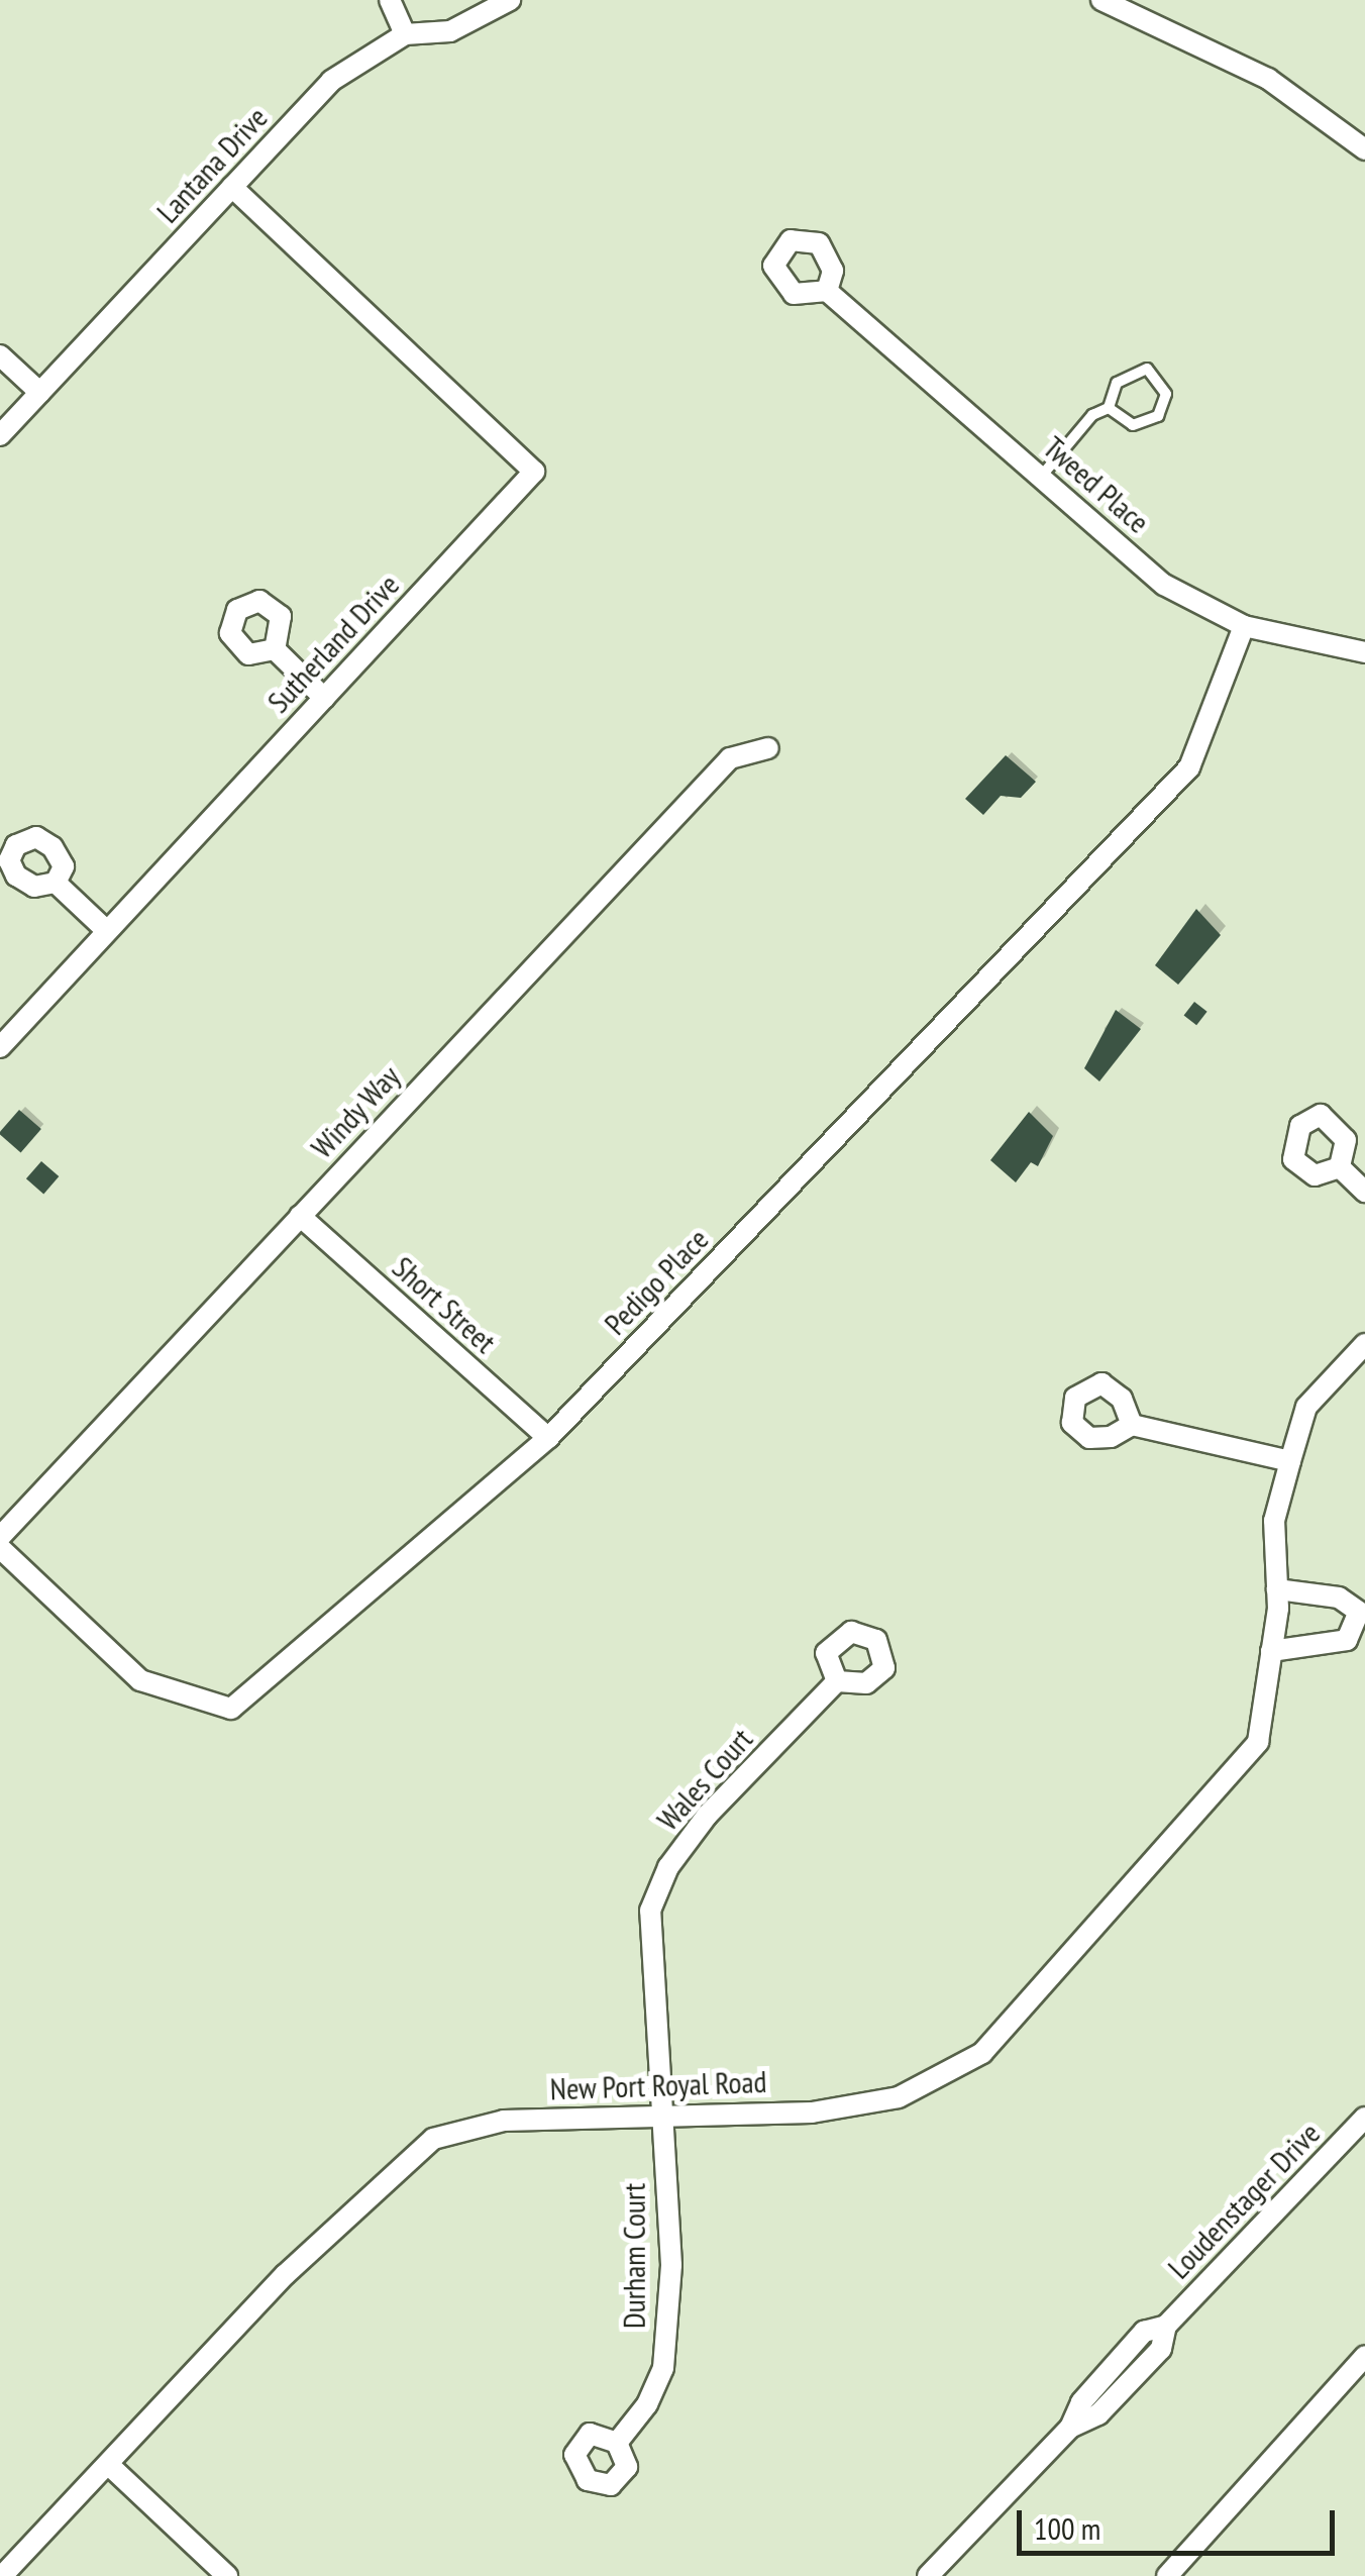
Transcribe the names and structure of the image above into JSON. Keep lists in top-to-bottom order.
{
  "streets": {
    "street": [
      "Lantana Drive",
      "Tweed Place",
      "Sutherland Drive",
      "Windy Way",
      "Pedigo Place",
      "Short Street",
      "Wales Court",
      "New Port Royal Road",
      "Loudenstager Drive",
      "Durham Court"
    ]
  },
  "crossings": [
    ["Lantana Drive", "Sutherland Drive"],
    ["Tweed Place", "Pedigo Place"],
    ["Windy Way", "Short Street"],
    ["Pedigo Place", "Short Street"],
    ["Wales Court", "New Port Royal Road"],
    ["Wales Court", "Durham Court"],
    ["New Port Royal Road", "Durham Court"]
  ],
  "scale_bar": "100 m"
}
